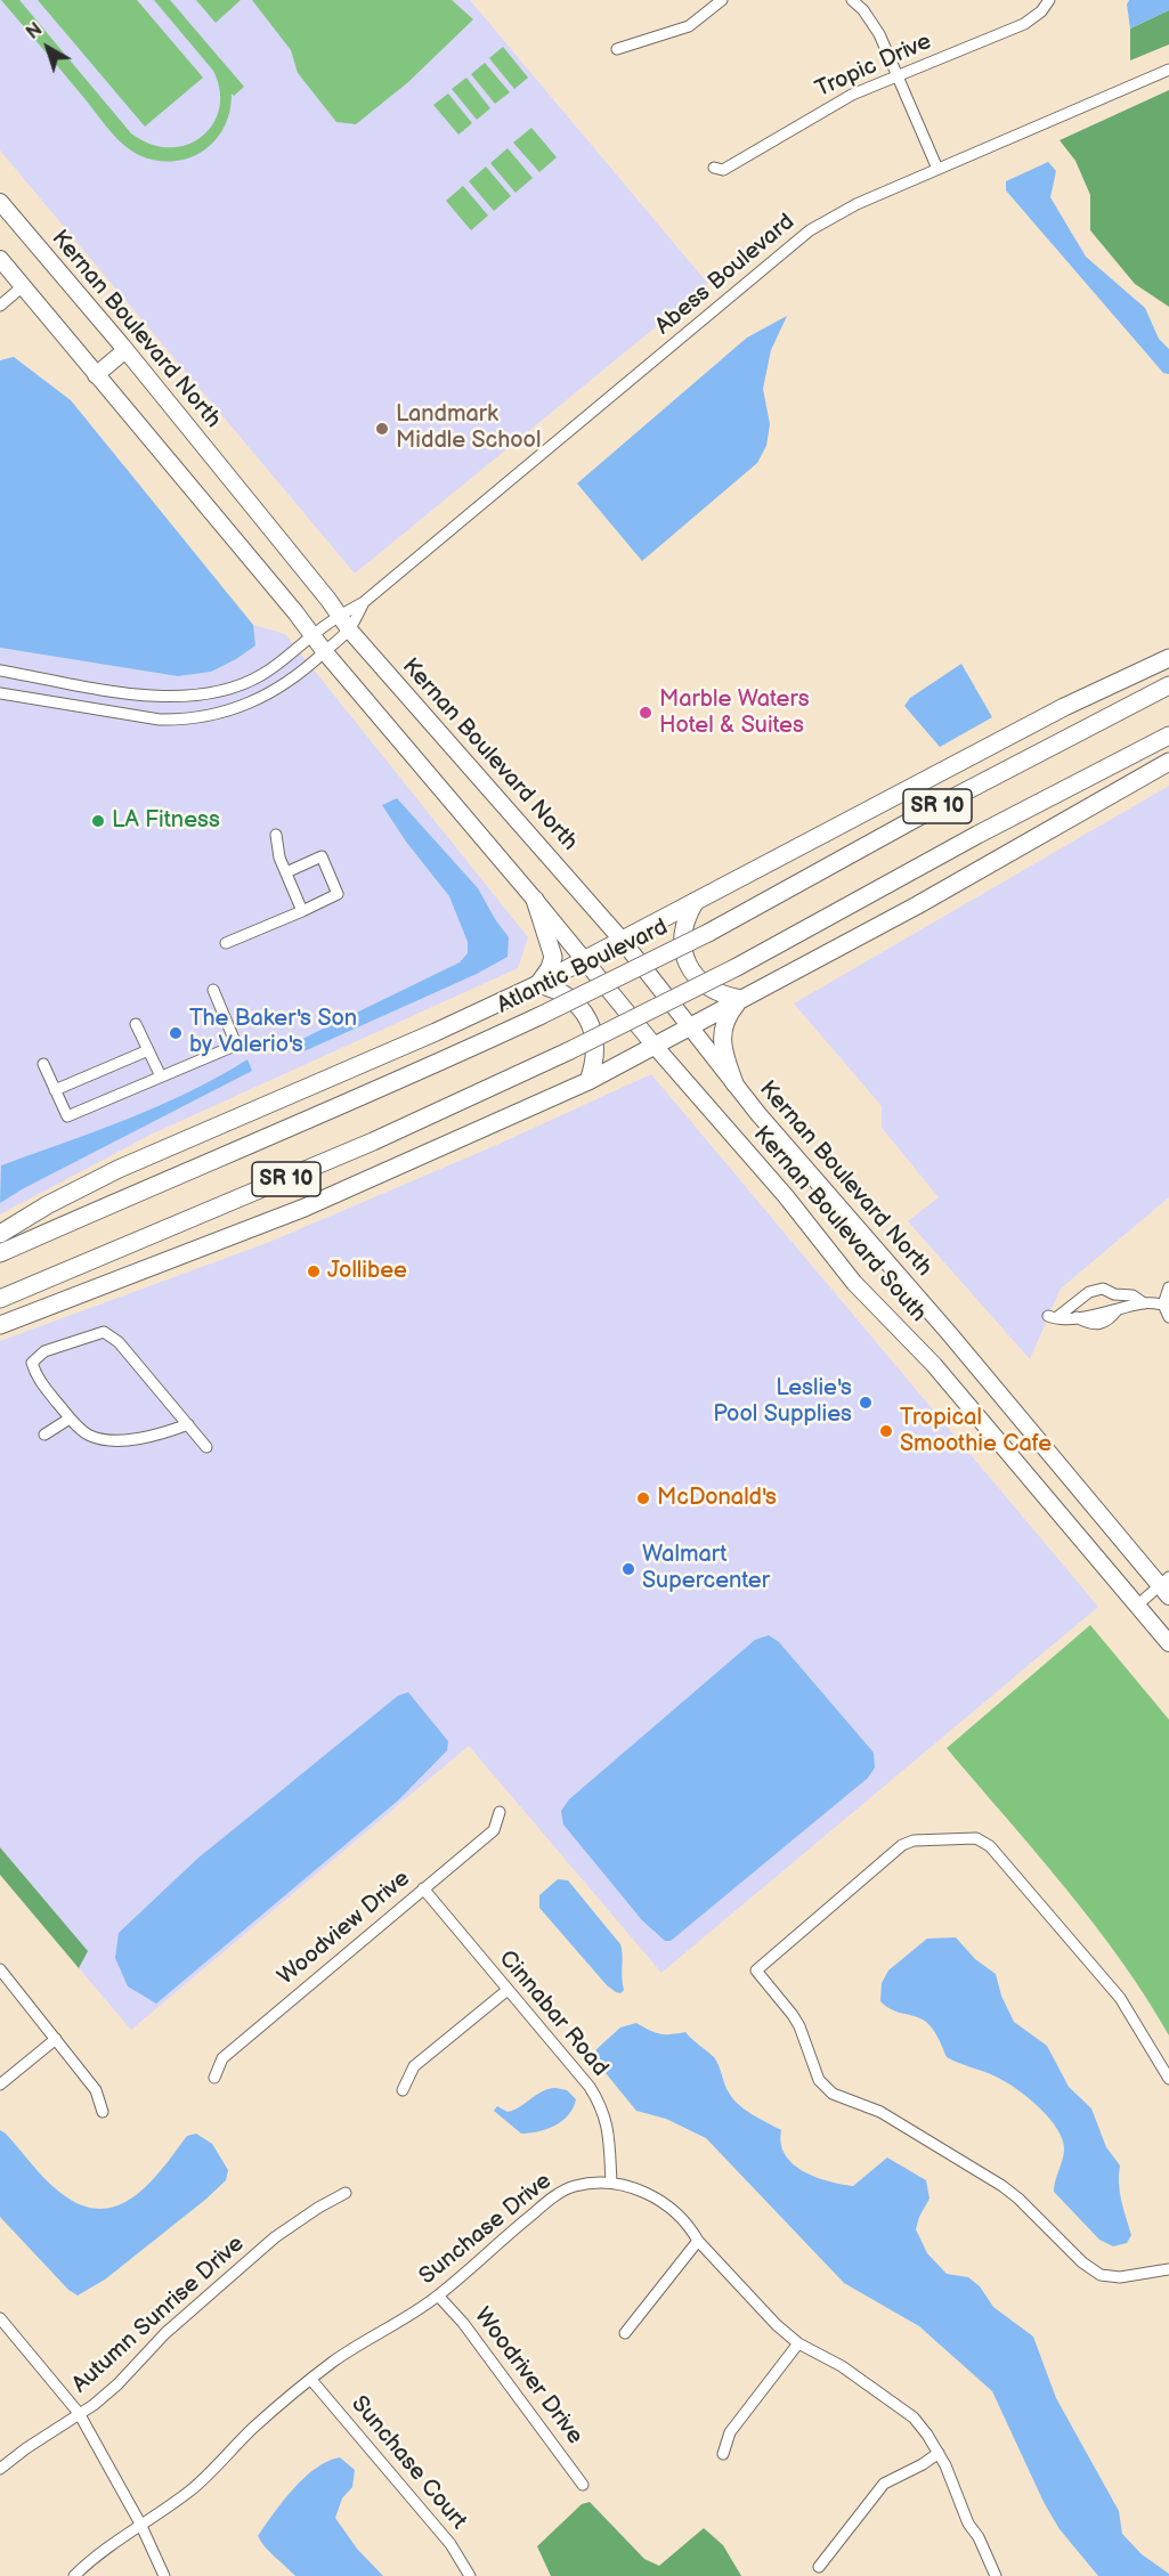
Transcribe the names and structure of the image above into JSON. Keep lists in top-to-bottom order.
{
  "streets": {
    "highway": ["SR 10", "Atlantic Boulevard"],
    "main road": ["Kernan Boulevard North", "Kernan Boulevard South"],
    "street": [
      "Tropic Drive",
      "Abess Boulevard",
      "Woodview Drive",
      "Cinnabar Road",
      "Sunchase Drive",
      "Autumn Sunrise Drive",
      "Woodriver Drive",
      "Sunchase Court"
    ]
  },
  "crossings": [
    ["Abess Boulevard", "Kernan Boulevard North"],
    ["Kernan Boulevard North", "Kernan Boulevard South"],
    ["Woodview Drive", "Cinnabar Road"],
    ["Cinnabar Road", "Sunchase Drive"],
    ["Sunchase Drive", "Woodriver Drive"],
    ["Sunchase Drive", "Sunchase Court"]
  ],
  "places": [
    "Landmark Middle School",
    "Marble Waters Hotel & Suites",
    "LA Fitness",
    "The Baker's Son by Valerio's",
    "Jollibee",
    "Leslie's Pool Supplies",
    "Tropical Smoothie Cafe",
    "McDonald's",
    "Walmart Supercenter"
  ],
  "north": "top left"
}
